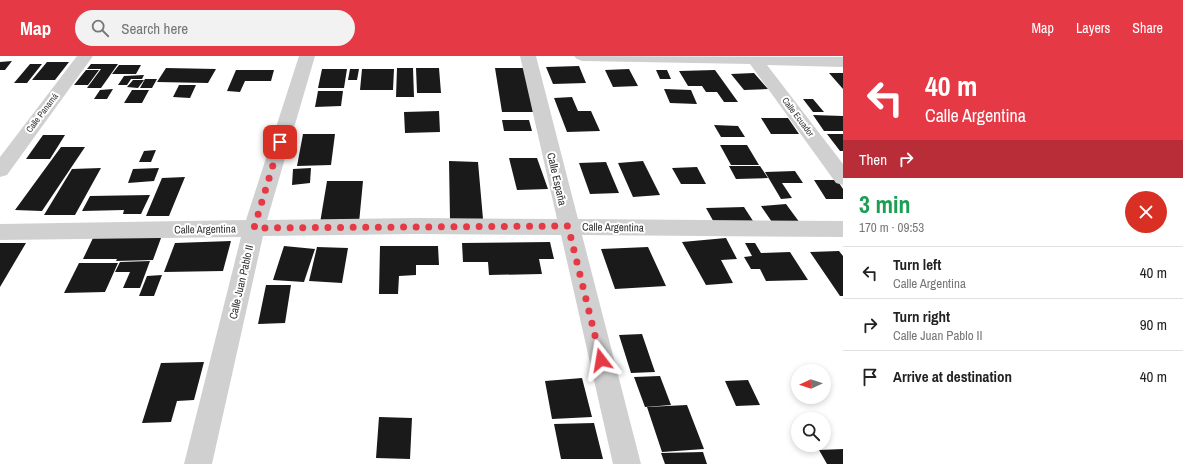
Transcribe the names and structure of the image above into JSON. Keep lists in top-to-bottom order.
{
  "streets": {
    "street": [
      "Calle Panamá",
      "Calle Ecuador",
      "Calle España",
      "Calle Argentina",
      "Calle Juan Pablo II"
    ]
  },
  "crossings": [
    ["Calle España", "Calle Argentina"],
    ["Calle Argentina", "Calle Juan Pablo II"]
  ],
  "north": "left",
  "page": {
    "header": "Map",
    "search": "Search here",
    "nav": ["Map", "Layers", "Share"],
    "turn": ["40 m", "Calle Argentina"],
    "then": "Then",
    "heading": ["3 min", "170 m · 09:53"],
    "list": [
      {
        "name": "Turn left",
        "note": "Calle Argentina",
        "value": "40 m"
      },
      {
        "name": "Turn right",
        "note": "Calle Juan Pablo II",
        "value": "90 m"
      },
      {
        "name": "Arrive at destination",
        "value": "40 m"
      }
    ]
  }
}
